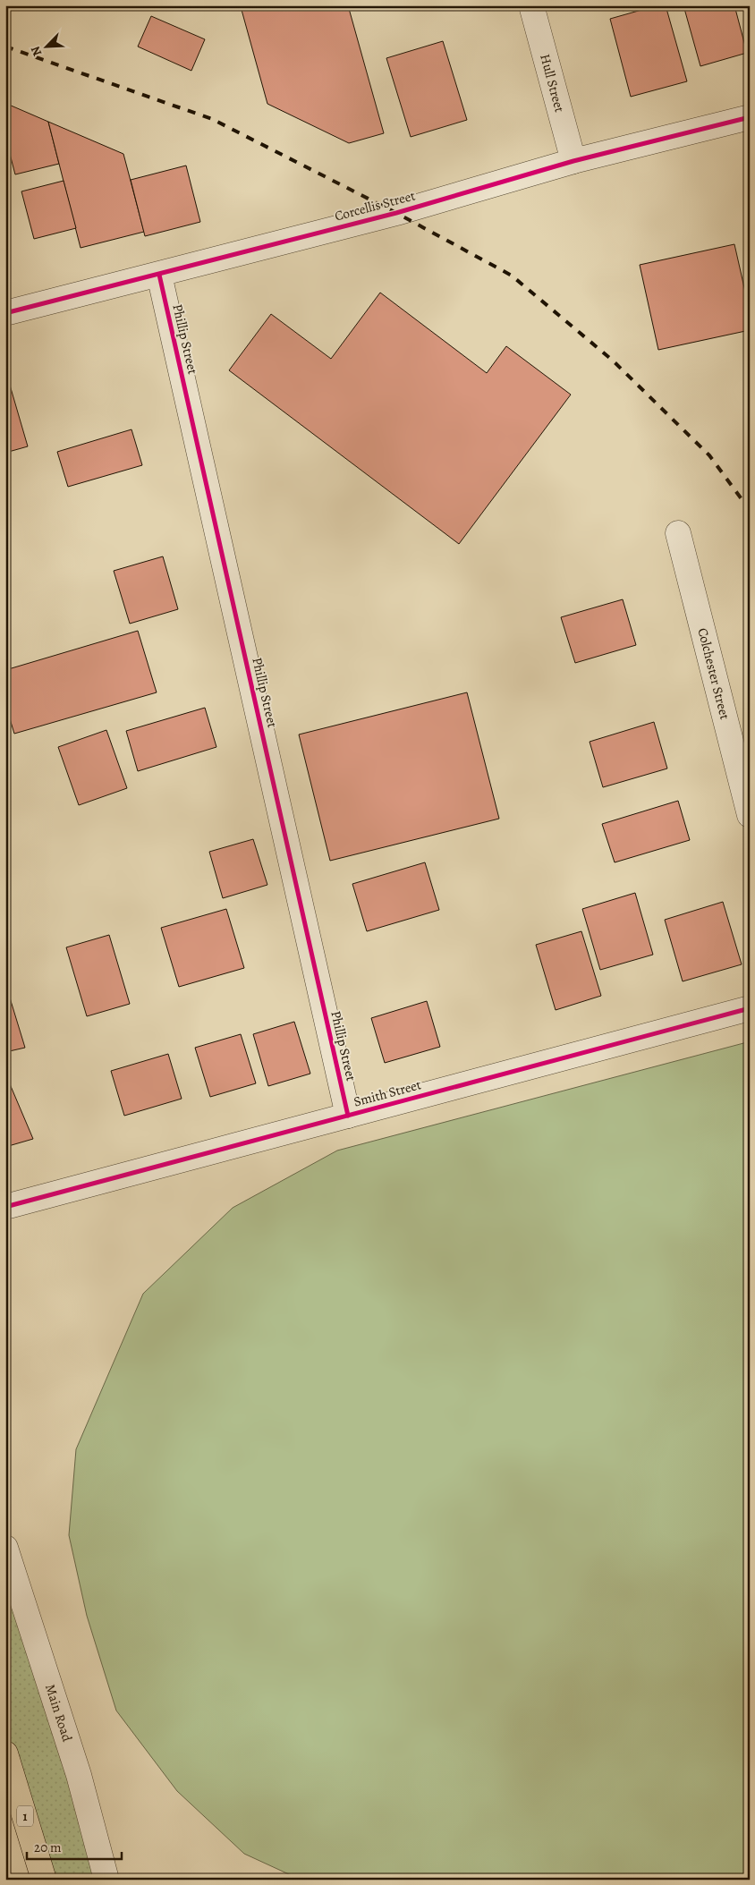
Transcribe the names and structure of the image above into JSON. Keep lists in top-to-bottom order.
{
  "streets": {
    "highway": ["1"],
    "street": [
      "Hull Street",
      "Corcellis Street",
      "Phillip Street",
      "Colchester Street",
      "Smith Street",
      "Main Road"
    ]
  },
  "crossings": [
    ["Hull Street", "Corcellis Street"],
    ["Corcellis Street", "Phillip Street"],
    ["Phillip Street", "Smith Street"]
  ],
  "scale_bar": "20 m",
  "north": "bottom left"
}
